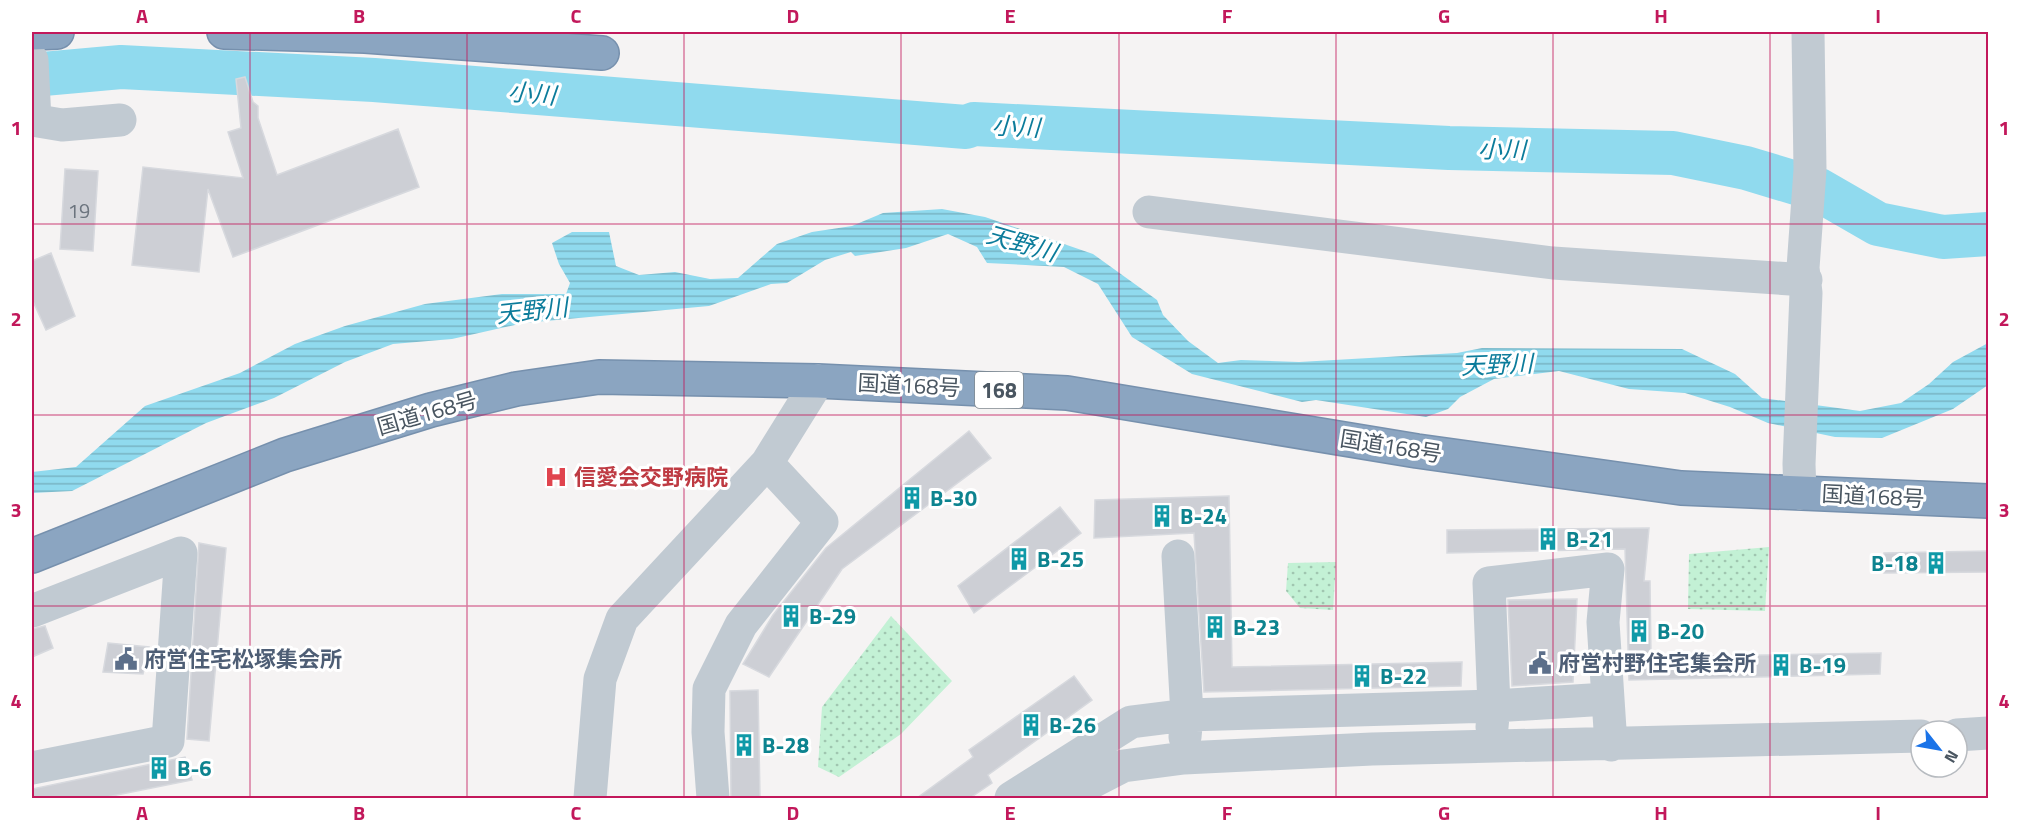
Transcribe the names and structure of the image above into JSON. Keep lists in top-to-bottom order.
{
  "streets": {
    "highway": ["国道168号", "168"]
  },
  "water": ["小川", "天野川"],
  "places": {
    "hospital": ["信愛会交野病院"],
    "building": [
      "B-30",
      "B-24",
      "B-21",
      "B-25",
      "B-18",
      "B-29",
      "B-23",
      "B-20",
      "B-19",
      "B-22",
      "B-26",
      "B-28",
      "B-6"
    ],
    "public building": ["府営住宅松塚集会所", "府営村野住宅集会所"]
  },
  "house_numbers": ["19"],
  "north": "bottom right",
  "grid": {
    "columns": [
      "A",
      "B",
      "C",
      "D",
      "E",
      "F",
      "G",
      "H",
      "I"
    ],
    "rows": [
      "1",
      "2",
      "3",
      "4"
    ]
  }
}
